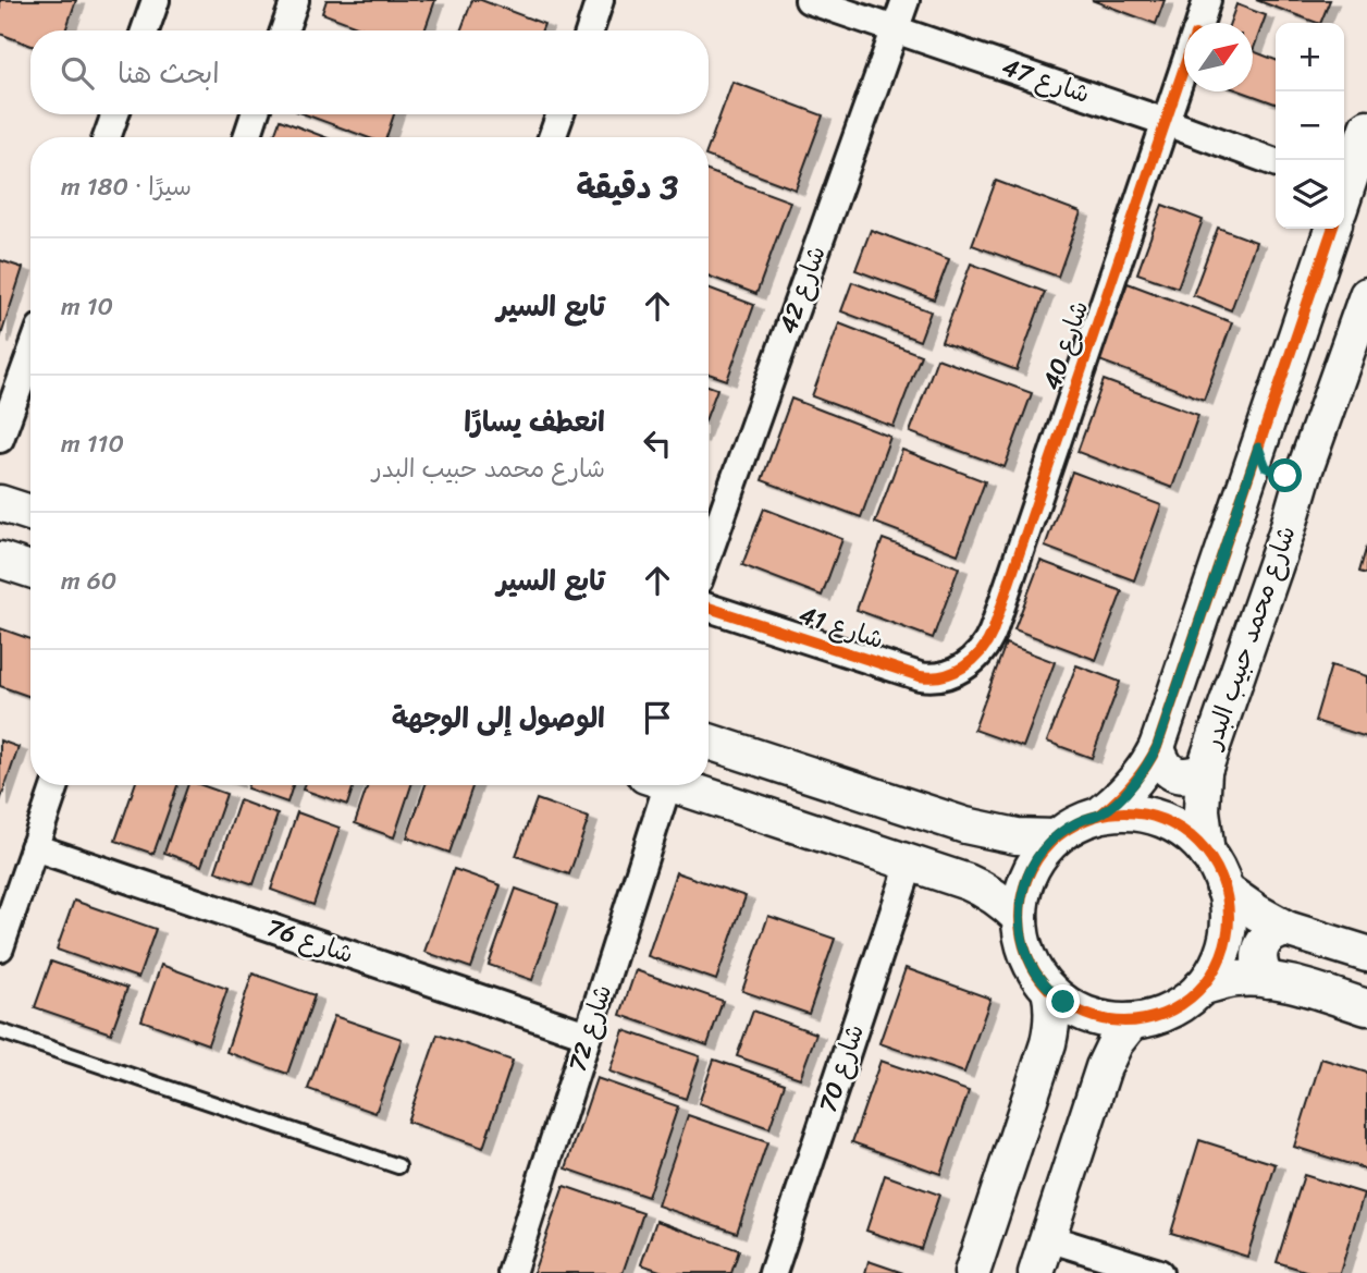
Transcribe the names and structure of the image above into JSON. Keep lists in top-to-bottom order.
{
  "streets": {
    "street": [
      "شارع 47",
      "شارع 42",
      "شارع 40",
      "شارع 41",
      "شارع محمد حبيب البدر",
      "شارع 76",
      "شارع 72",
      "شارع 70"
    ]
  },
  "crossings": [
    ["شارع 47", "شارع 42"],
    ["شارع 47", "شارع 40"],
    ["شارع 40", "شارع 41"],
    ["شارع 76", "شارع 72"]
  ],
  "north": "top right",
  "page": {
    "map_buttons": ["+", "−"],
    "search": "ابحث هنا",
    "heading": ["3 دقيقة", "سيرًا · 180 m"],
    "list": [
      ["تابع السير", "10 m"],
      ["انعطف يسارًا", "شارع محمد حبيب البدر", "110 m"],
      ["تابع السير", "60 m"],
      "الوصول إلى الوجهة"
    ]
  }
}
